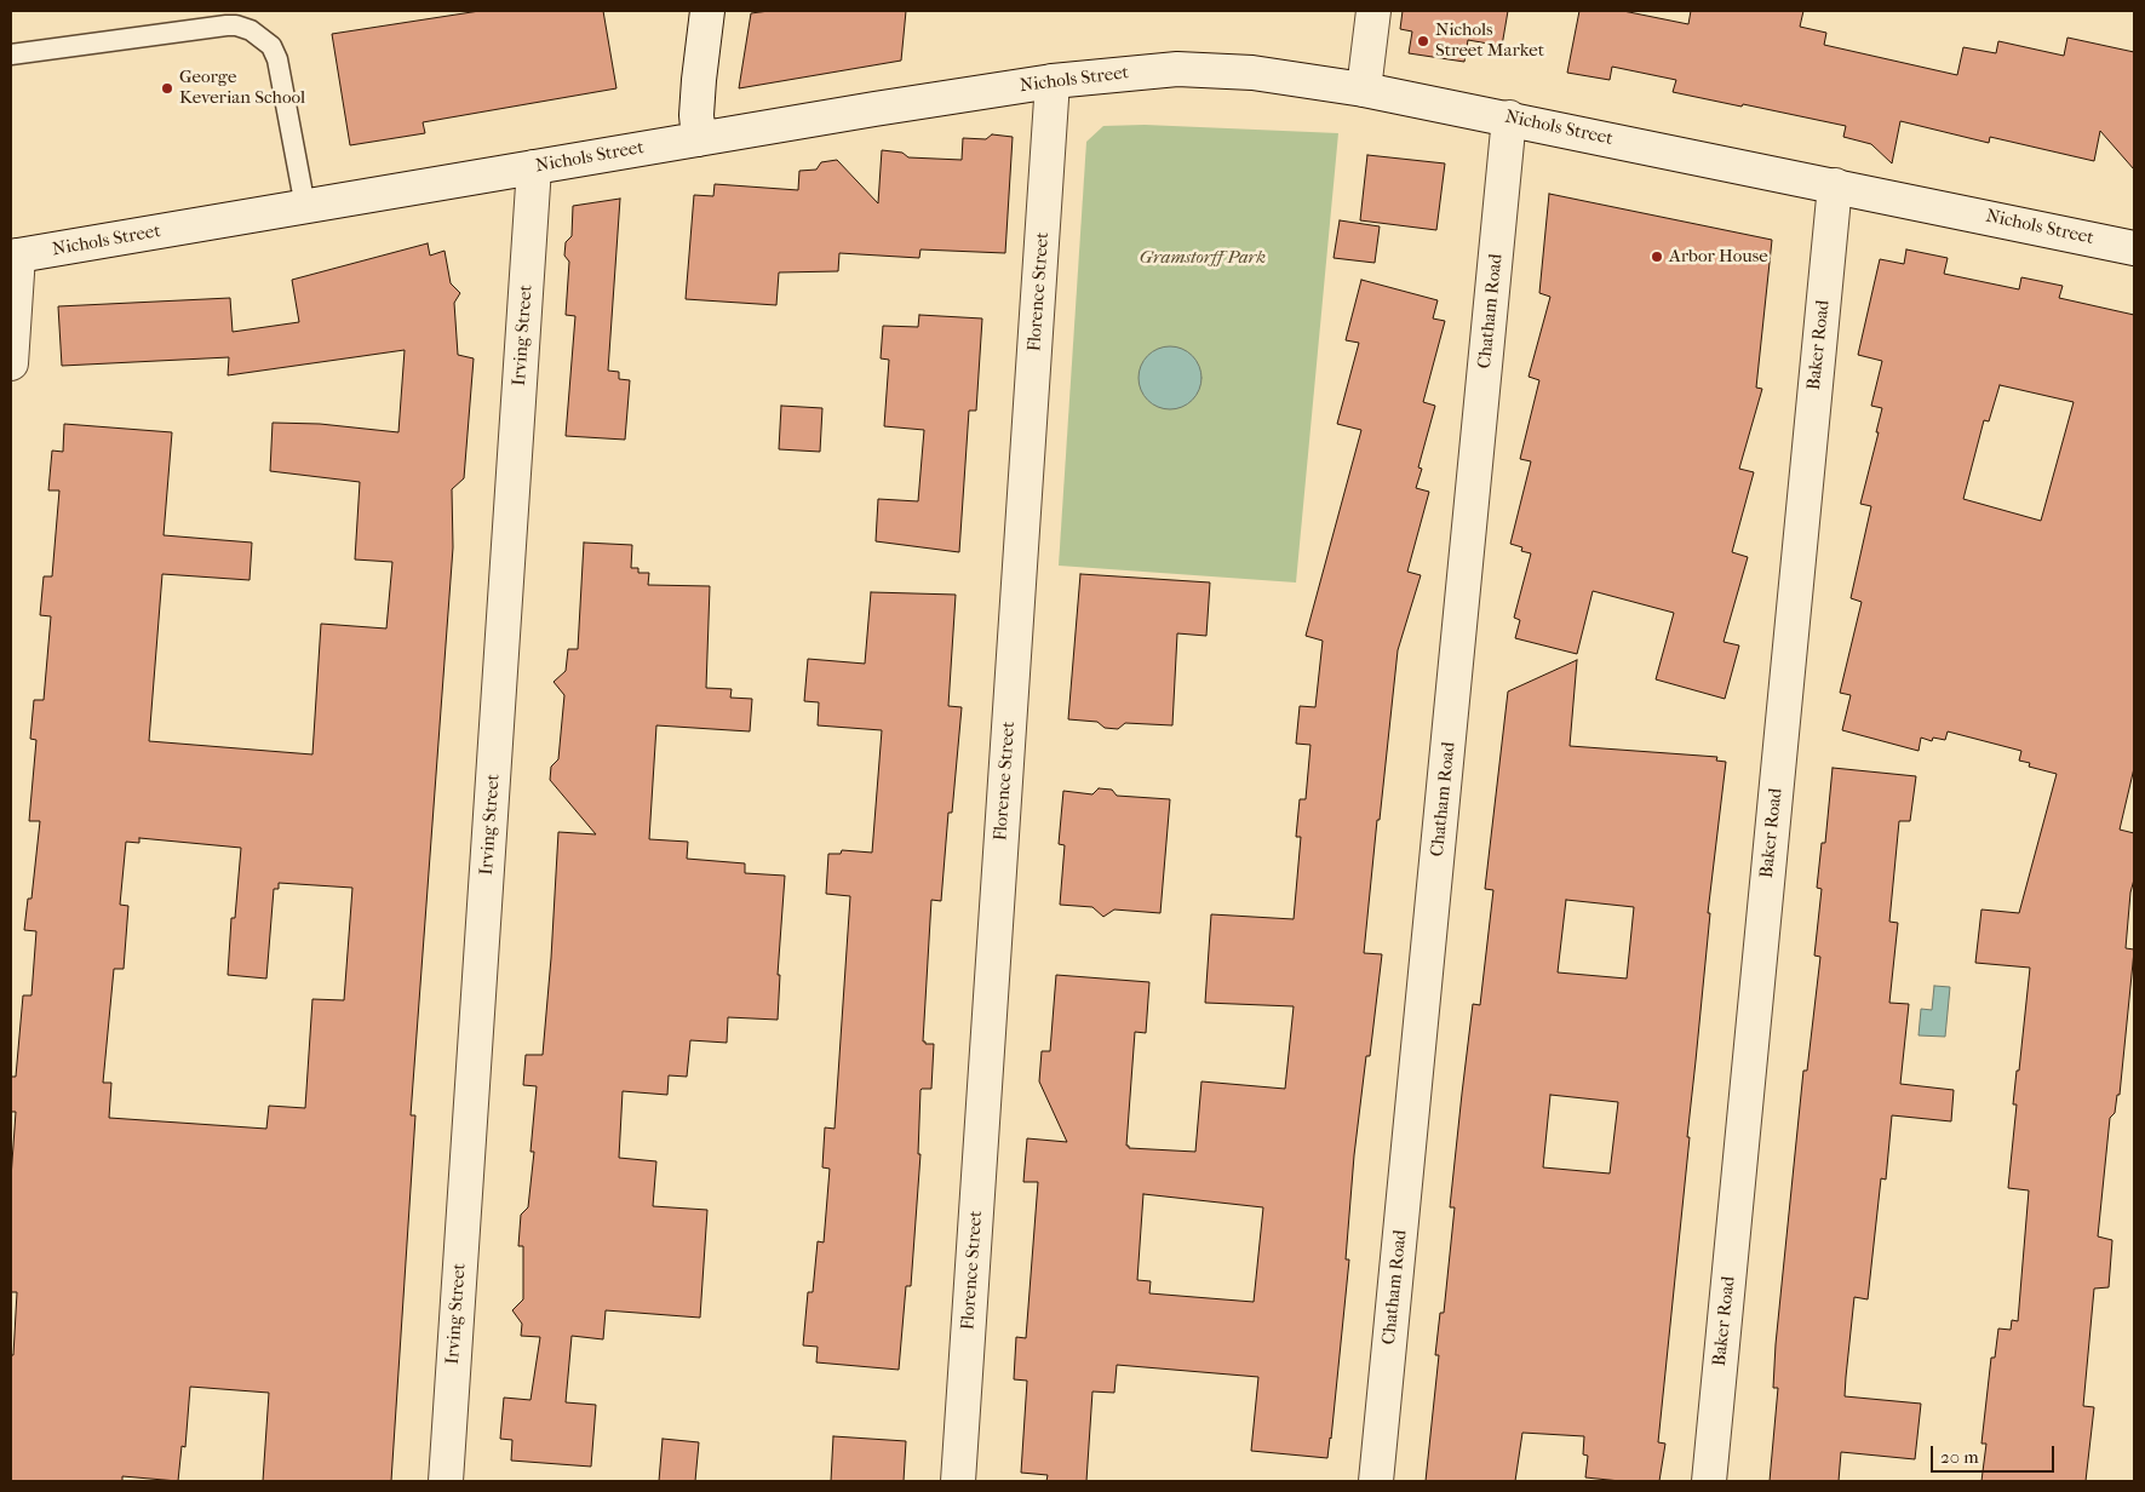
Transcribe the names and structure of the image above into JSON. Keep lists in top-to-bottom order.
{
  "streets": {
    "street": [
      "Nichols Street",
      "Florence Street",
      "Chatham Road",
      "Irving Street",
      "Baker Road"
    ]
  },
  "crossings": [
    ["Nichols Street", "Florence Street"],
    ["Nichols Street", "Chatham Road"],
    ["Nichols Street", "Irving Street"],
    ["Nichols Street", "Baker Road"]
  ],
  "parks": ["Gramstorff Park"],
  "places": ["Nichols Street Market", "George Keverian School", "Arbor House"],
  "scale_bar": "20 m"
}
